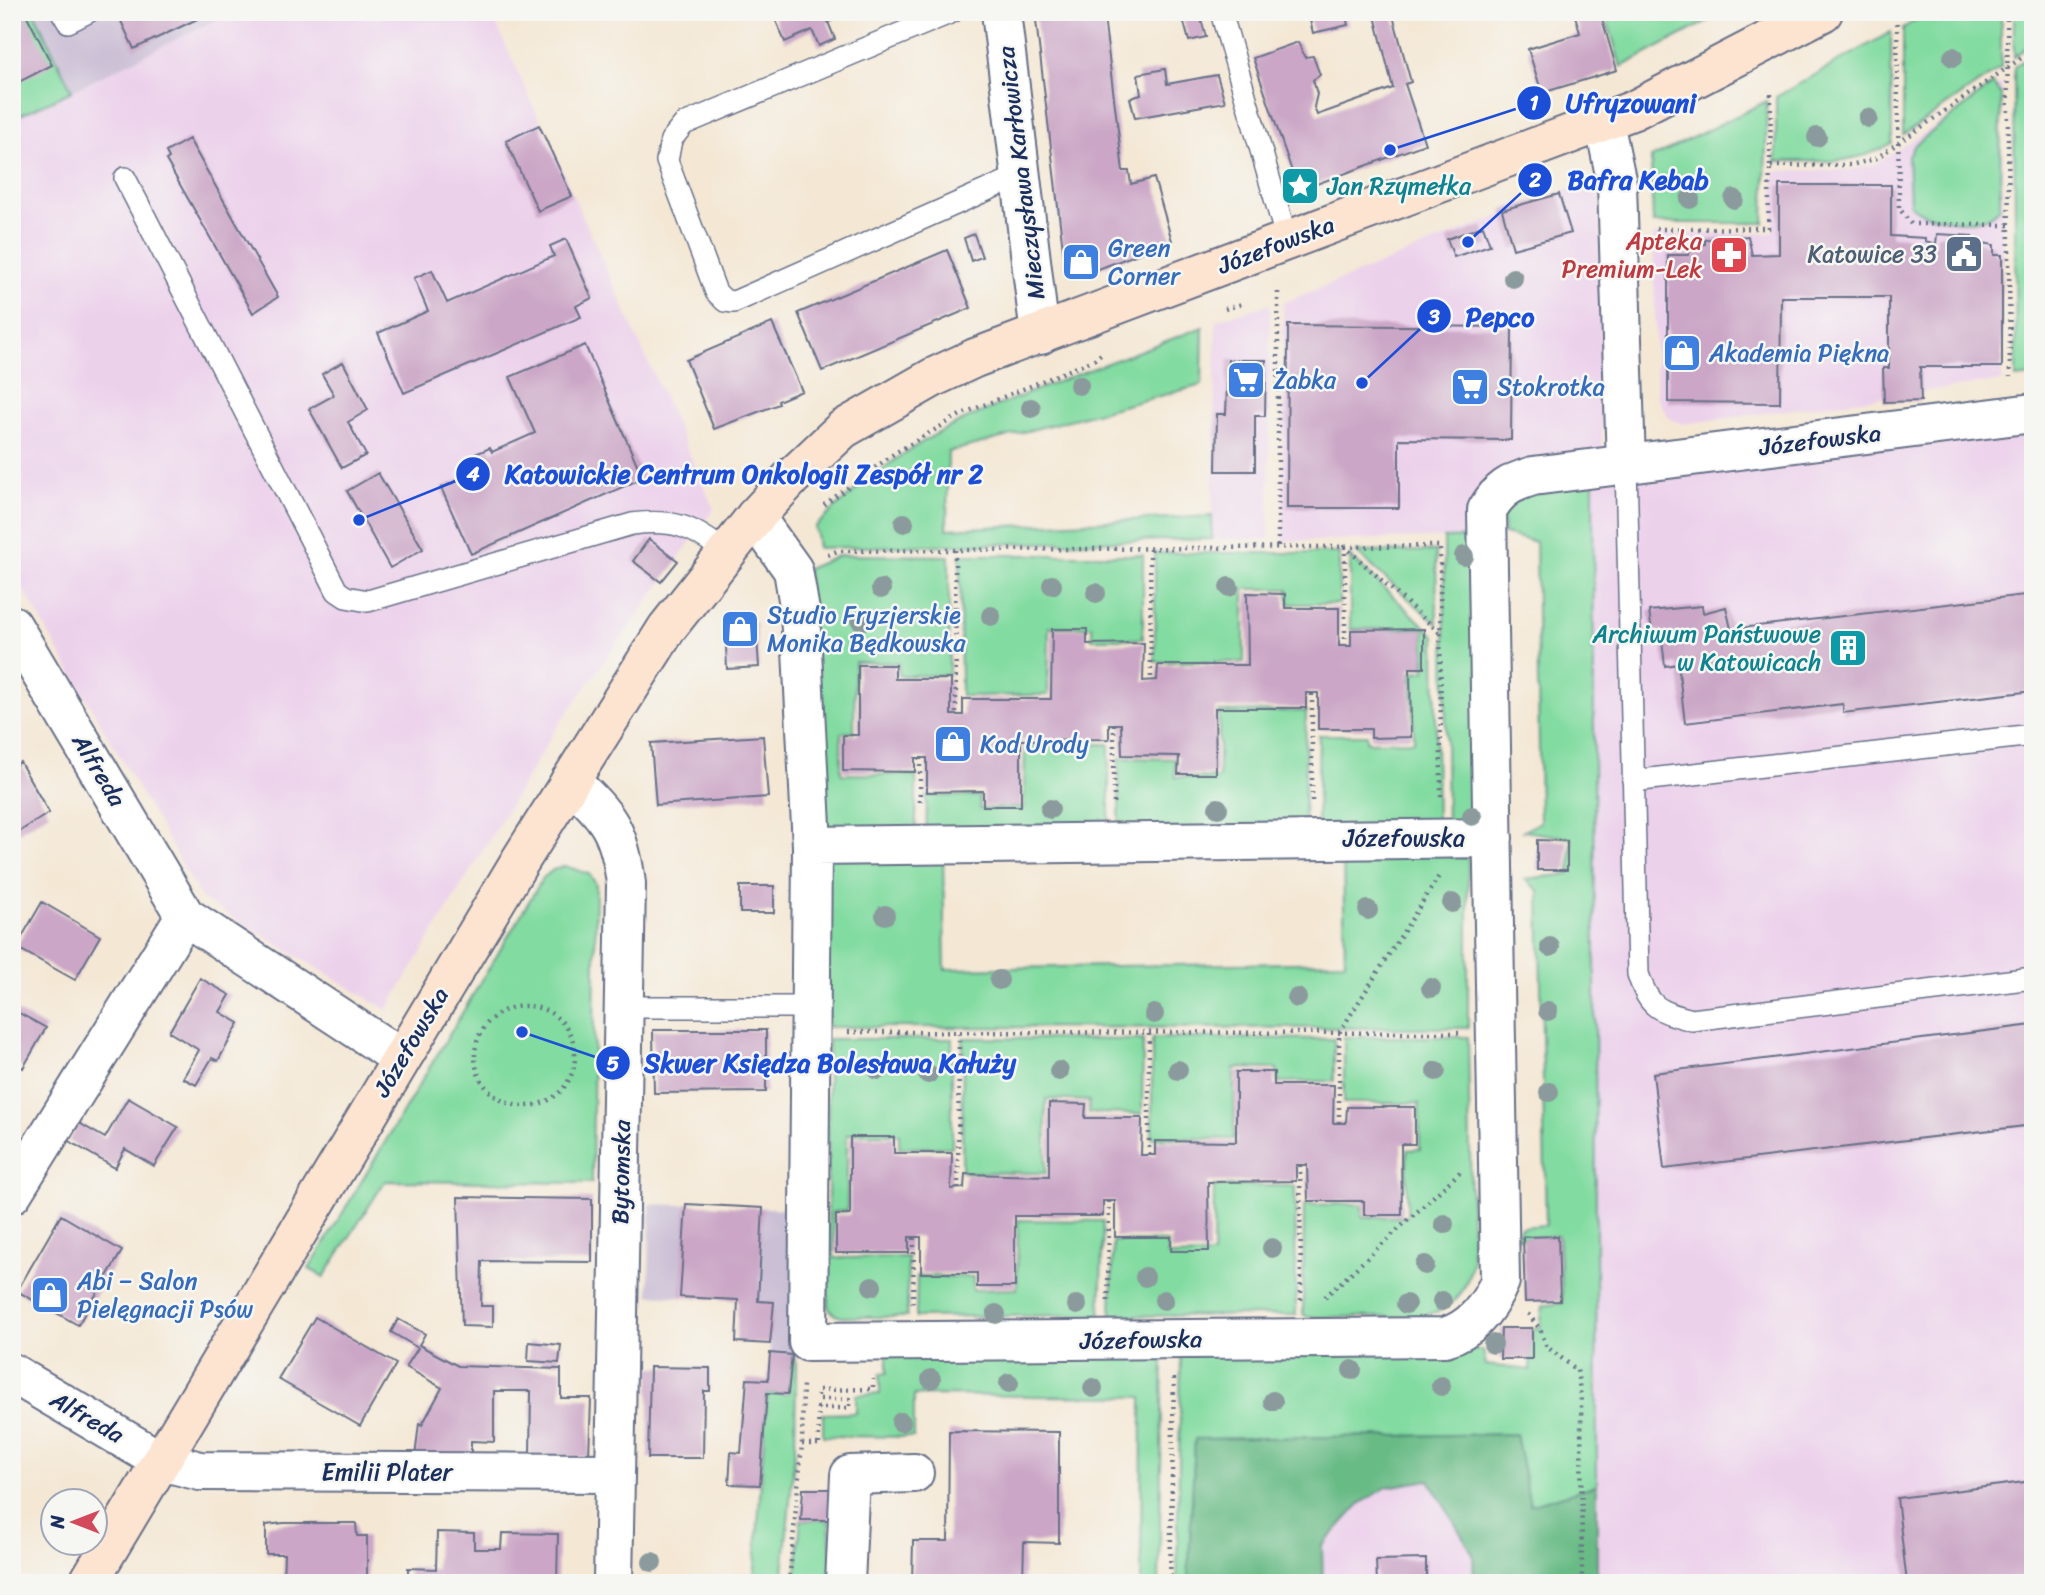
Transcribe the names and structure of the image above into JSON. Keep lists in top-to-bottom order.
{
  "streets": {
    "street": [
      "Mieczysława Karłowicza",
      "Józefowska",
      "Alfreda",
      "Bytomska",
      "Emilii Plater"
    ]
  },
  "crossings": [
    ["Mieczysława Karłowicza", "Józefowska"],
    ["Józefowska", "Alfreda"],
    ["Józefowska", "Bytomska"],
    ["Józefowska", "Emilii Plater"],
    ["Alfreda", "Emilii Plater"],
    ["Bytomska", "Emilii Plater"]
  ],
  "places": {
    "other": [
      "Ufryzowani",
      "Bafra Kebab",
      "Pepco",
      "Katowickie Centrum Onkologii Zespół nr 2",
      "Skwer Księdza Bolesława Kałuży"
    ],
    "place": ["Jan Rzymełka"],
    "public building": ["Katowice 33"],
    "pharmacy": ["Apteka Premium-Lek"],
    "shop": [
      "Green Corner",
      "Akademia Piękna",
      "Studio Fryzjerskie Monika Będkowska",
      "Kod Urody",
      "Abi – Salon Pielęgnacji Psów"
    ],
    "supermarket": ["Żabka", "Stokrotka"],
    "building": ["Archiwum Państwowe w Katowicach"]
  },
  "north": "left"
}
